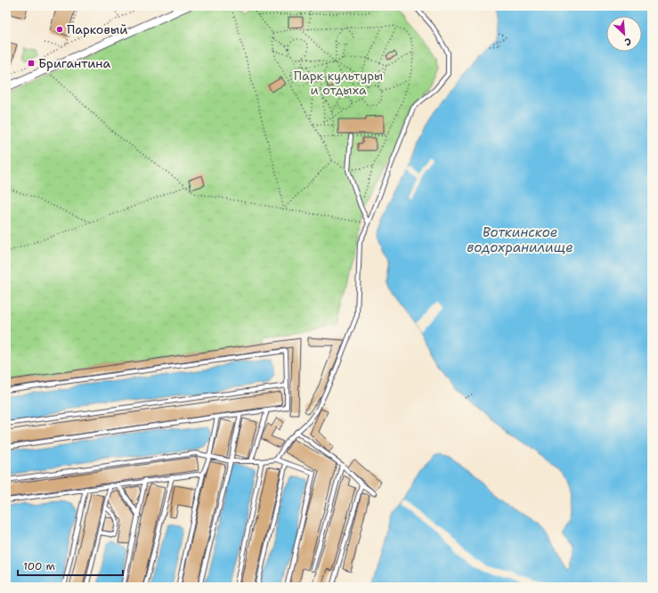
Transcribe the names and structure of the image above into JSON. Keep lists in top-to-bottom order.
{
  "water": ["Воткинское водохранилище"],
  "parks": ["Парк культуры и отдыха"],
  "places": {
    "other": ["Парковый"],
    "transit": ["Бригантина"]
  },
  "scale_bar": "100 m",
  "north": "bottom right"
}
